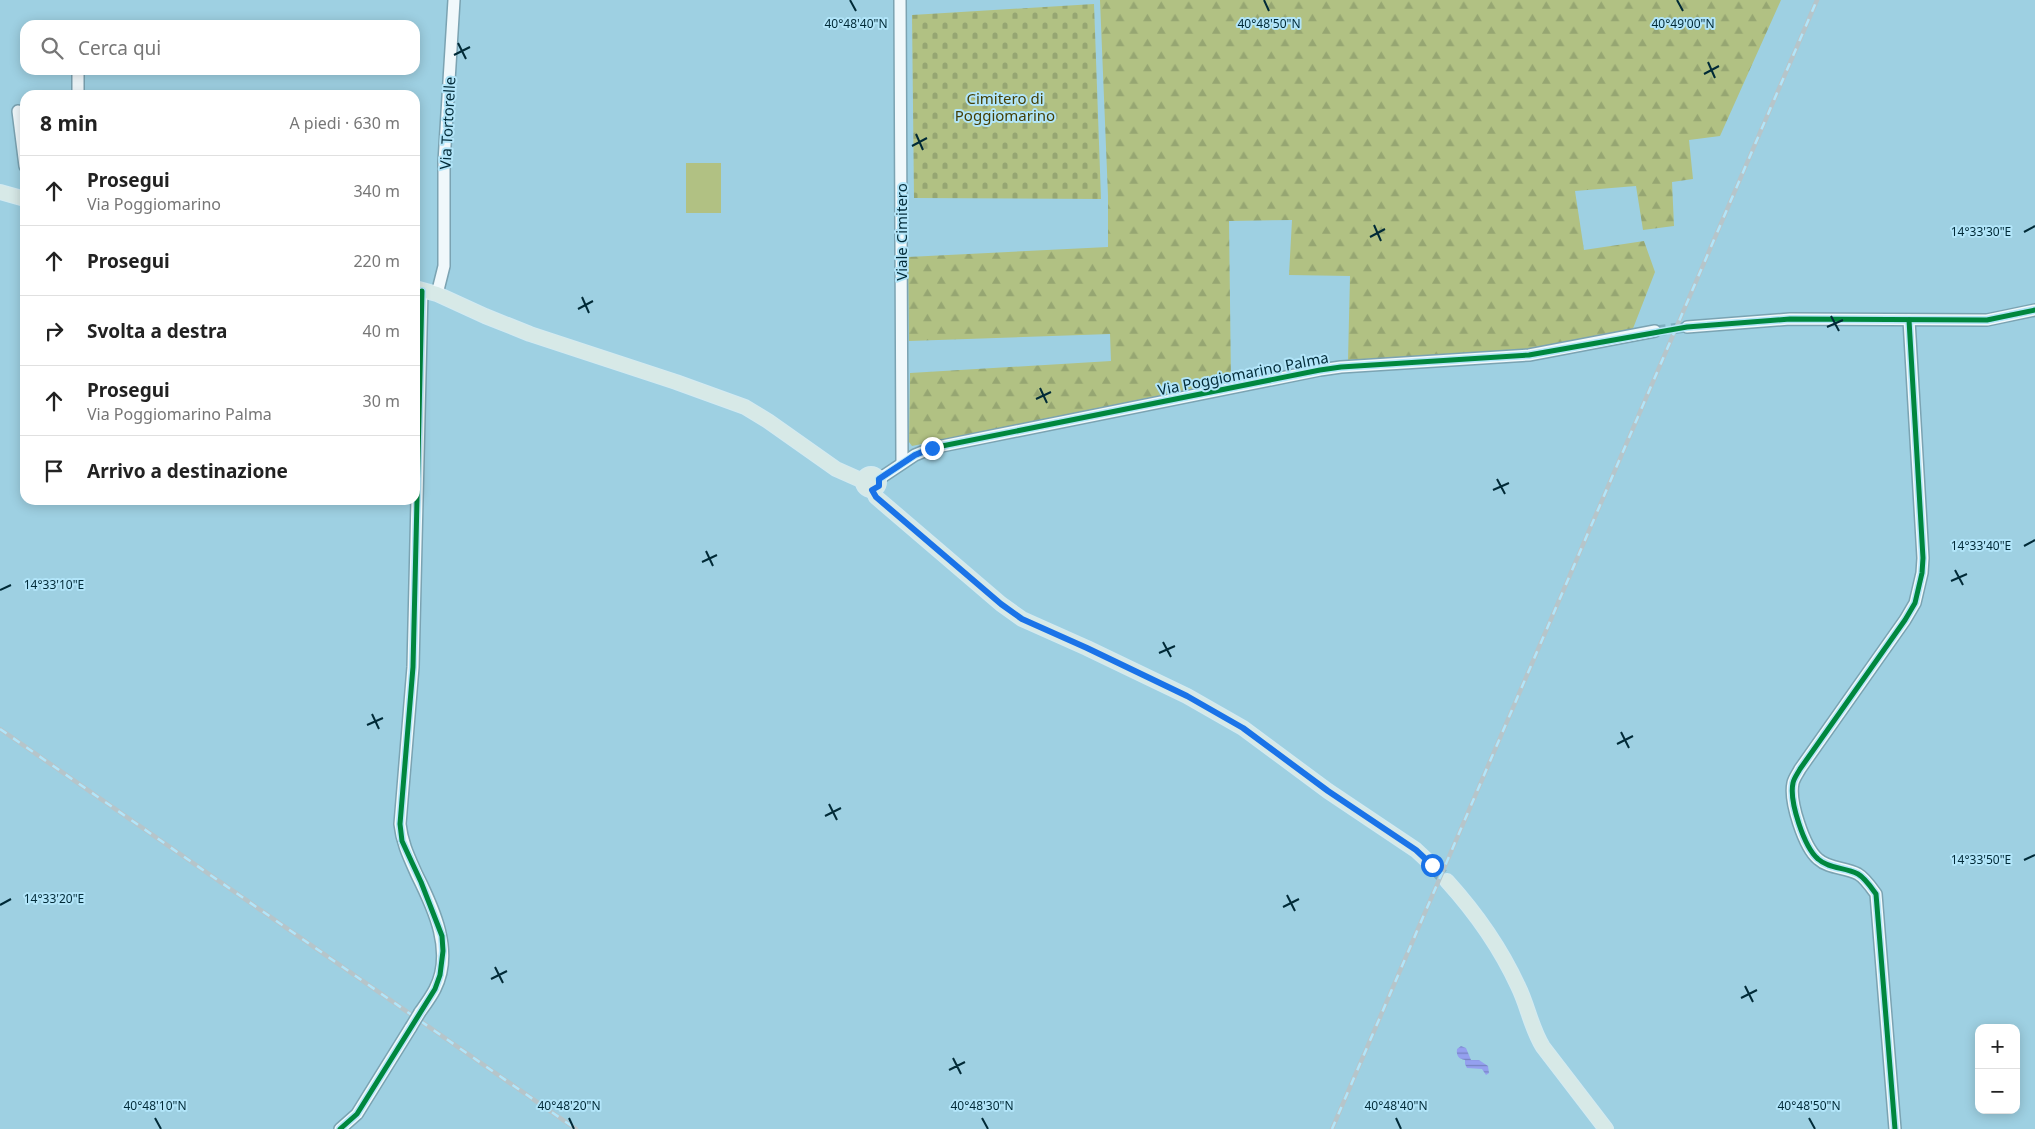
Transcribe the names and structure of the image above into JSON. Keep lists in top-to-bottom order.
{
  "streets": {
    "street": ["Via Tortorelle", "Viale Cimitero", "Via Poggiomarino Palma"]
  },
  "crossings": [
    ["Viale Cimitero", "Via Poggiomarino Palma"]
  ],
  "parks": ["Cimitero di Poggiomarino"],
  "page": {
    "search": "Cerca qui",
    "heading": ["8 min", "A piedi · 630 m"],
    "list": [
      ["Prosegui", "Via Poggiomarino", "340 m"],
      ["Prosegui", "220 m"],
      ["Svolta a destra", "40 m"],
      ["Prosegui", "Via Poggiomarino Palma", "30 m"],
      "Arrivo a destinazione"
    ],
    "map_buttons": ["+", "−"]
  },
  "coordinates": [
    "40°48'40\"N",
    "40°48'50\"N",
    "40°49'00\"N",
    "14°33'30\"E",
    "14°33'40\"E",
    "14°33'10\"E",
    "14°33'50\"E",
    "14°33'20\"E",
    "40°48'10\"N",
    "40°48'20\"N",
    "40°48'30\"N"
  ]
}
